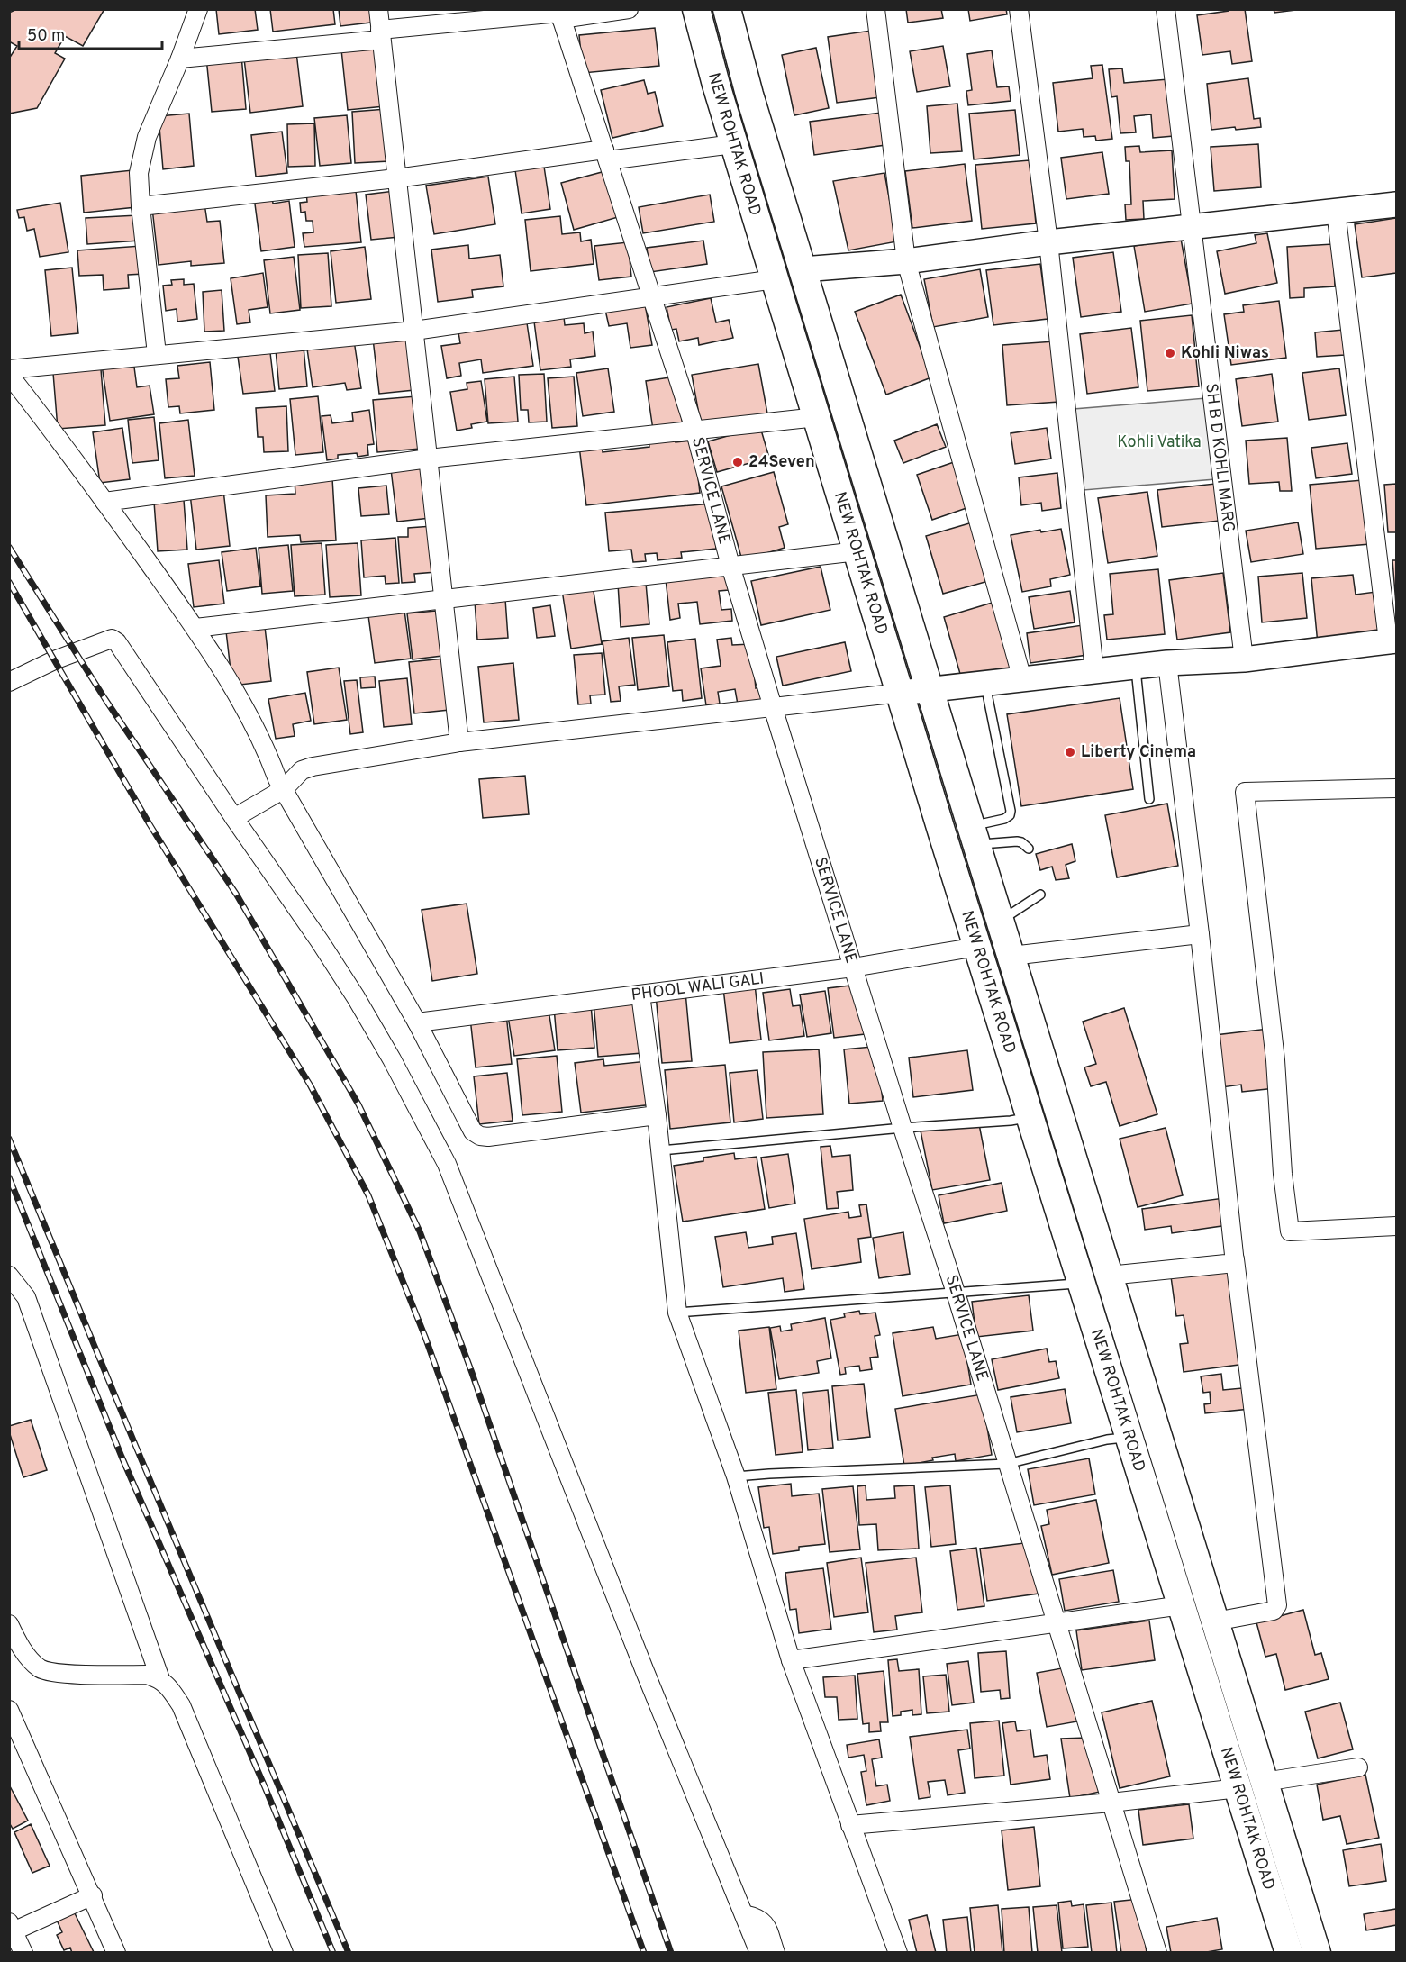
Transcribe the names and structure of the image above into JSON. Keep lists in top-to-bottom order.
{
  "streets": {
    "main road": ["NEW ROHTAK ROAD"],
    "street": ["SH B D KOHLI MARG", "SERVICE LANE", "PHOOL WALI GALI"]
  },
  "crossings": [
    ["NEW ROHTAK ROAD", "PHOOL WALI GALI"],
    ["SERVICE LANE", "PHOOL WALI GALI"]
  ],
  "parks": ["Kohli Vatika"],
  "places": ["Kohli Niwas", "24Seven", "Liberty Cinema"],
  "scale_bar": "50 m"
}
